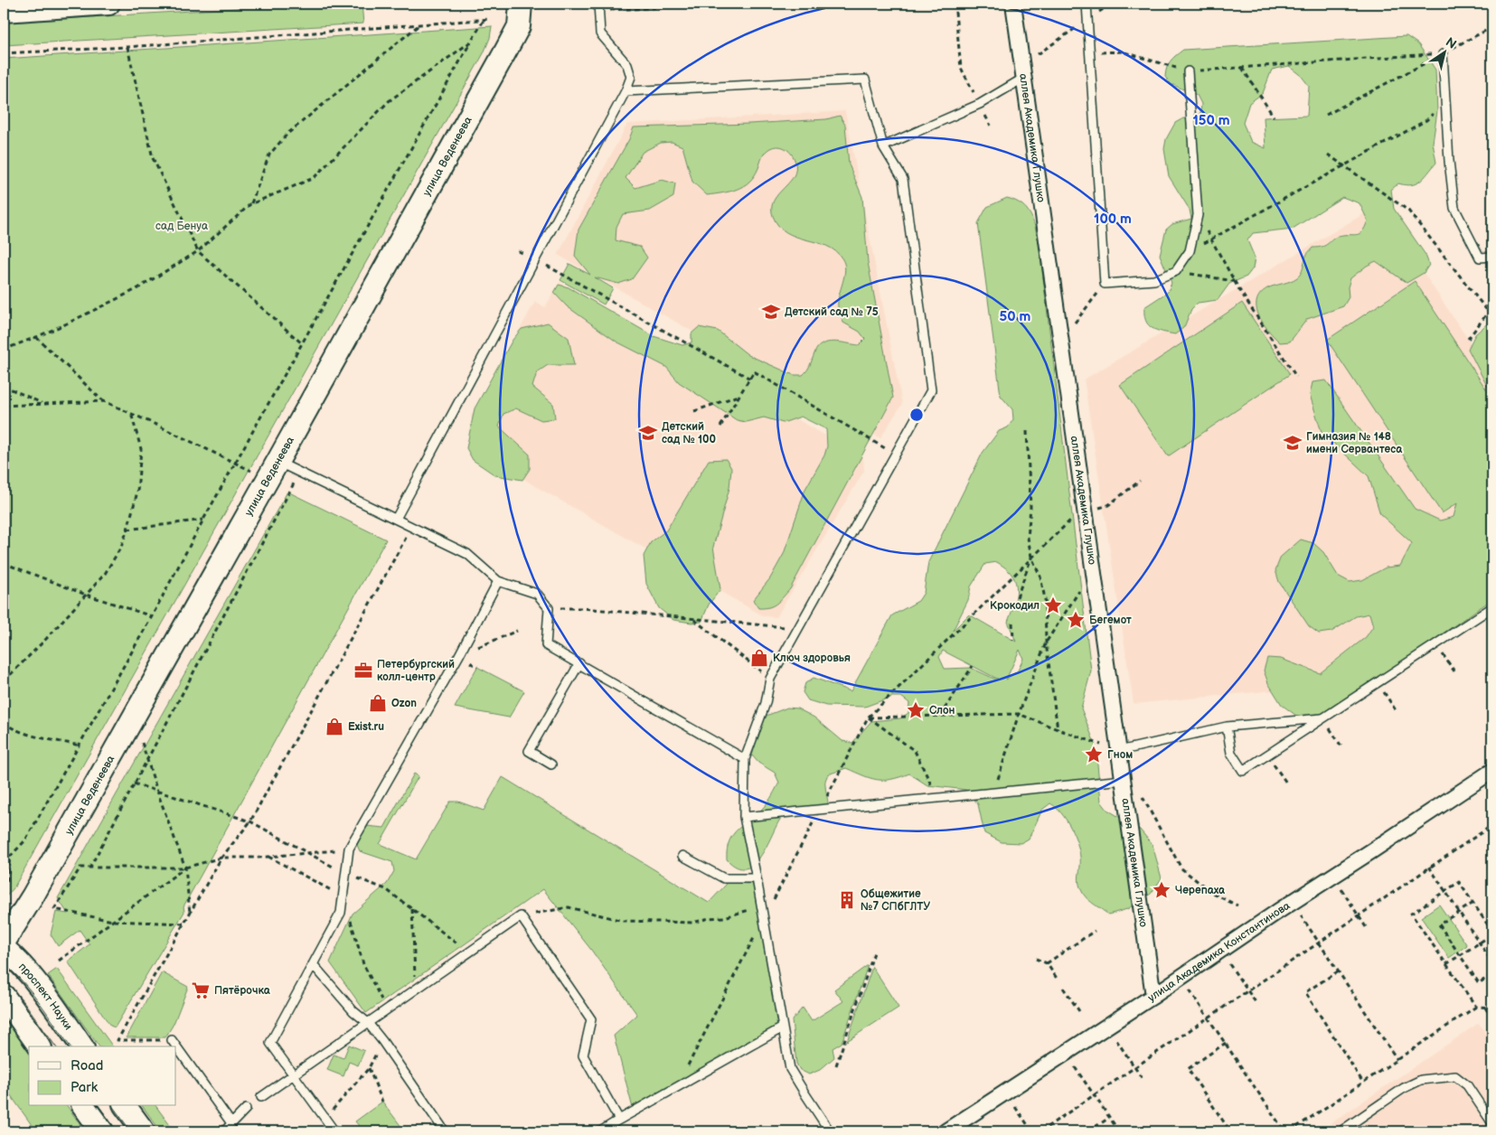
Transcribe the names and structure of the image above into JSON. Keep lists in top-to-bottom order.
{
  "streets": {
    "street": [
      "аллея Академика Глушко",
      "улица Веденеева",
      "улица Академика Константинова",
      "проспект Науки"
    ]
  },
  "crossings": [
    ["аллея Академика Глушко", "улица Академика Константинова"]
  ],
  "parks": ["сад Бенуа"],
  "places": {
    "school or university": ["Детский сад № 75", "Детский сад № 100", "Гимназия № 148 имени Сервантеса"],
    "place": [
      "Крокодил",
      "Бегемот",
      "Слон",
      "Гном",
      "Черепаха"
    ],
    "shop": ["Ключ здоровья", "Ozon", "Exist.ru"],
    "office": ["Петербургский колл-центр"],
    "building": ["Общежитие №7 СПбГЛТУ"],
    "supermarket": ["Пятёрочка"]
  },
  "legend": ["Road", "Park"],
  "north": "top right",
  "rings": ["150 m", "100 m", "50 m"]
}
